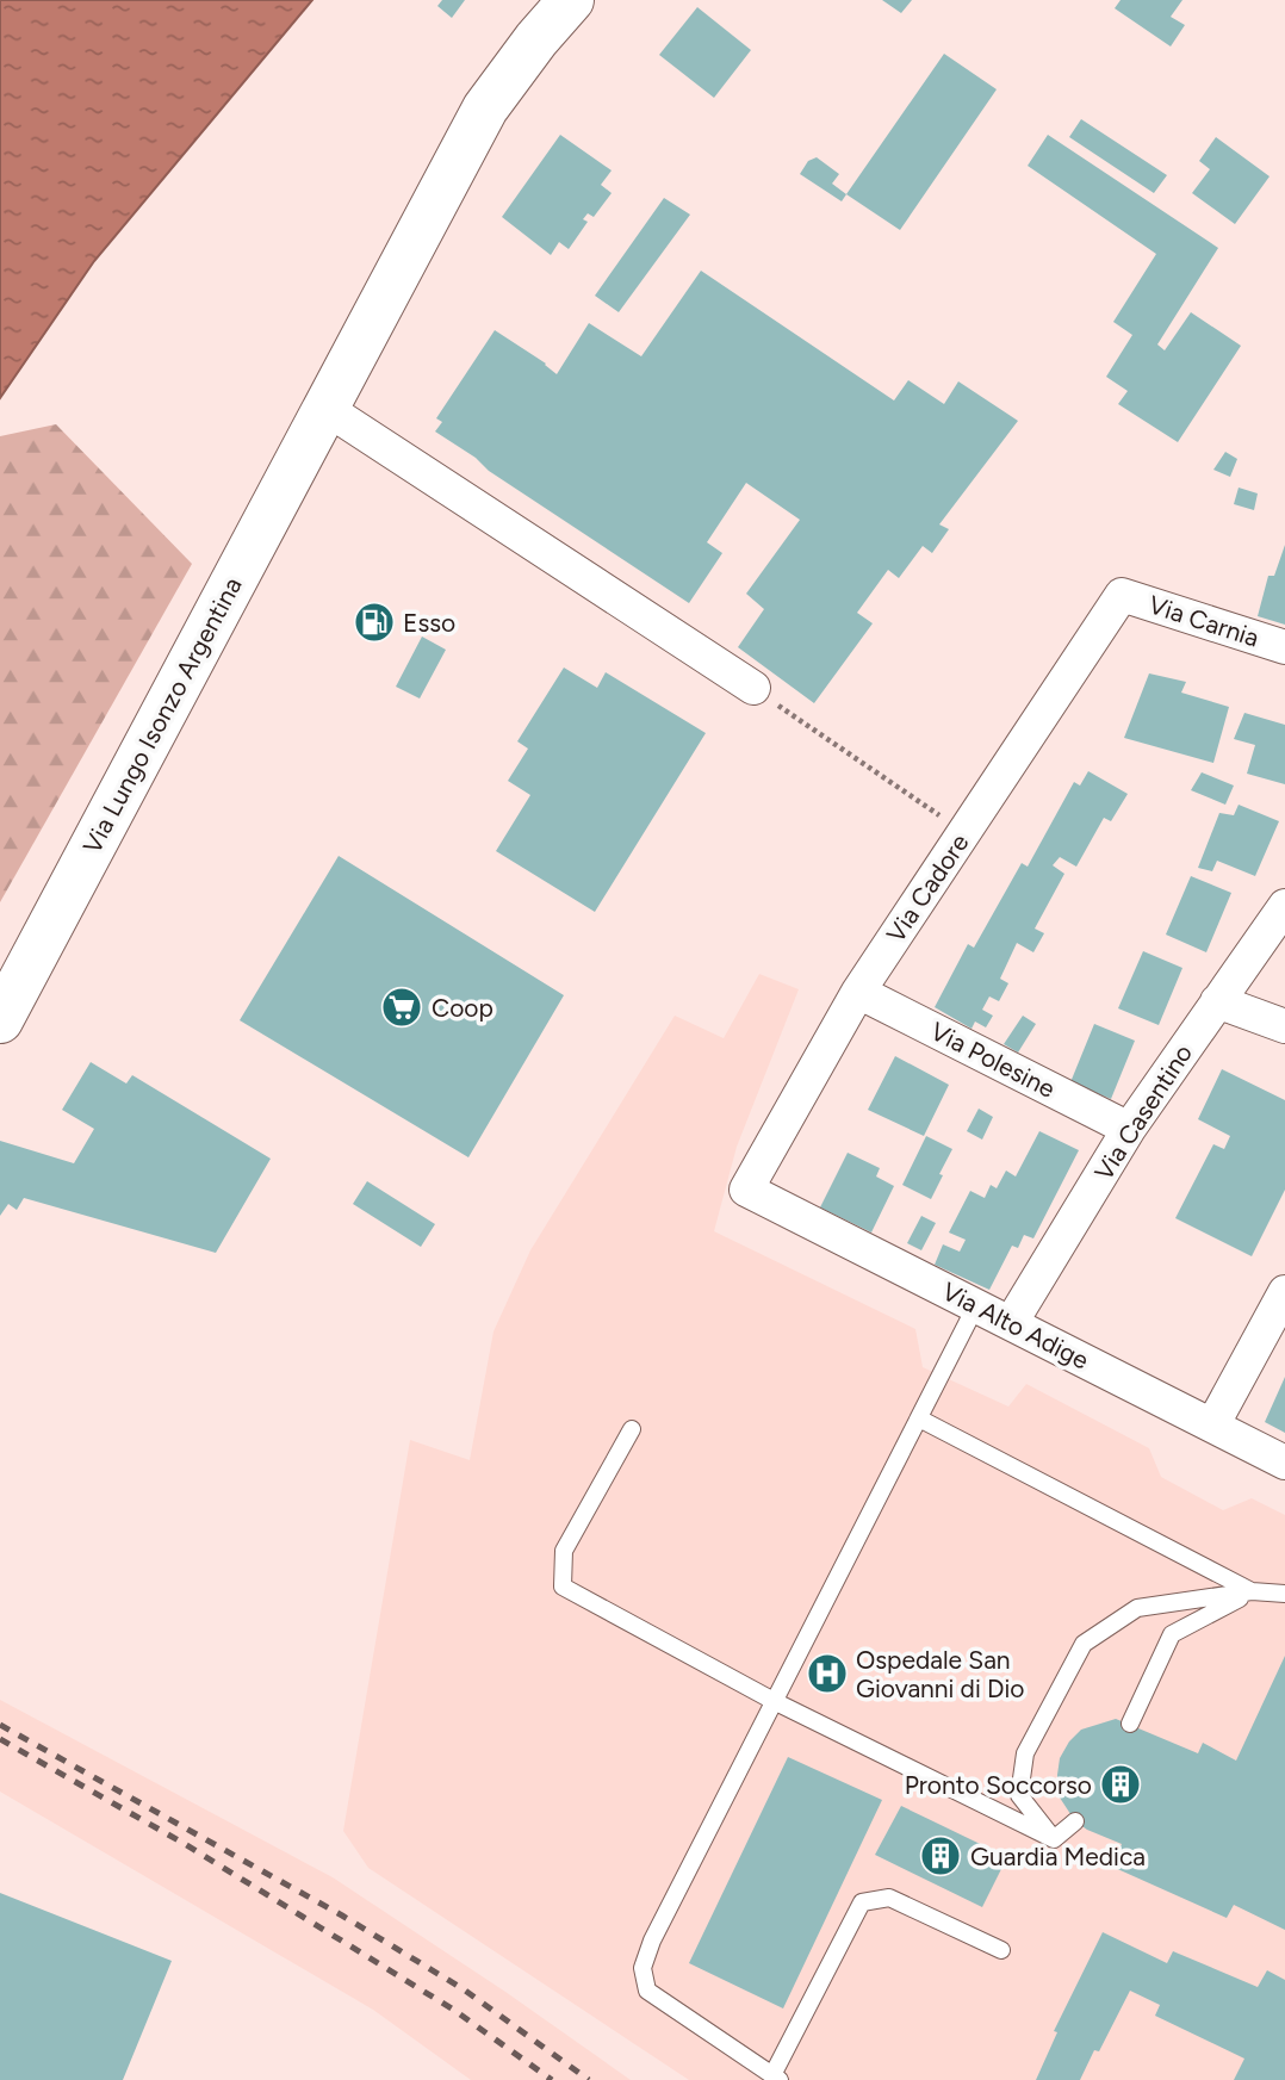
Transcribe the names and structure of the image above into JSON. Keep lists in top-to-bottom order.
{
  "streets": {
    "main road": ["Via Lungo Isonzo Argentina"],
    "street": [
      "Via Carnia",
      "Via Cadore",
      "Via Polesine",
      "Via Casentino",
      "Via Alto Adige"
    ]
  },
  "crossings": [
    ["Via Carnia", "Via Cadore"],
    ["Via Cadore", "Via Polesine"],
    ["Via Cadore", "Via Alto Adige"],
    ["Via Polesine", "Via Casentino"],
    ["Via Casentino", "Via Alto Adige"]
  ],
  "places": {
    "fuel station": ["Esso"],
    "supermarket": ["Coop"],
    "hospital": ["Ospedale San Giovanni di Dio"],
    "building": ["Pronto Soccorso", "Guardia Medica"]
  }
}
